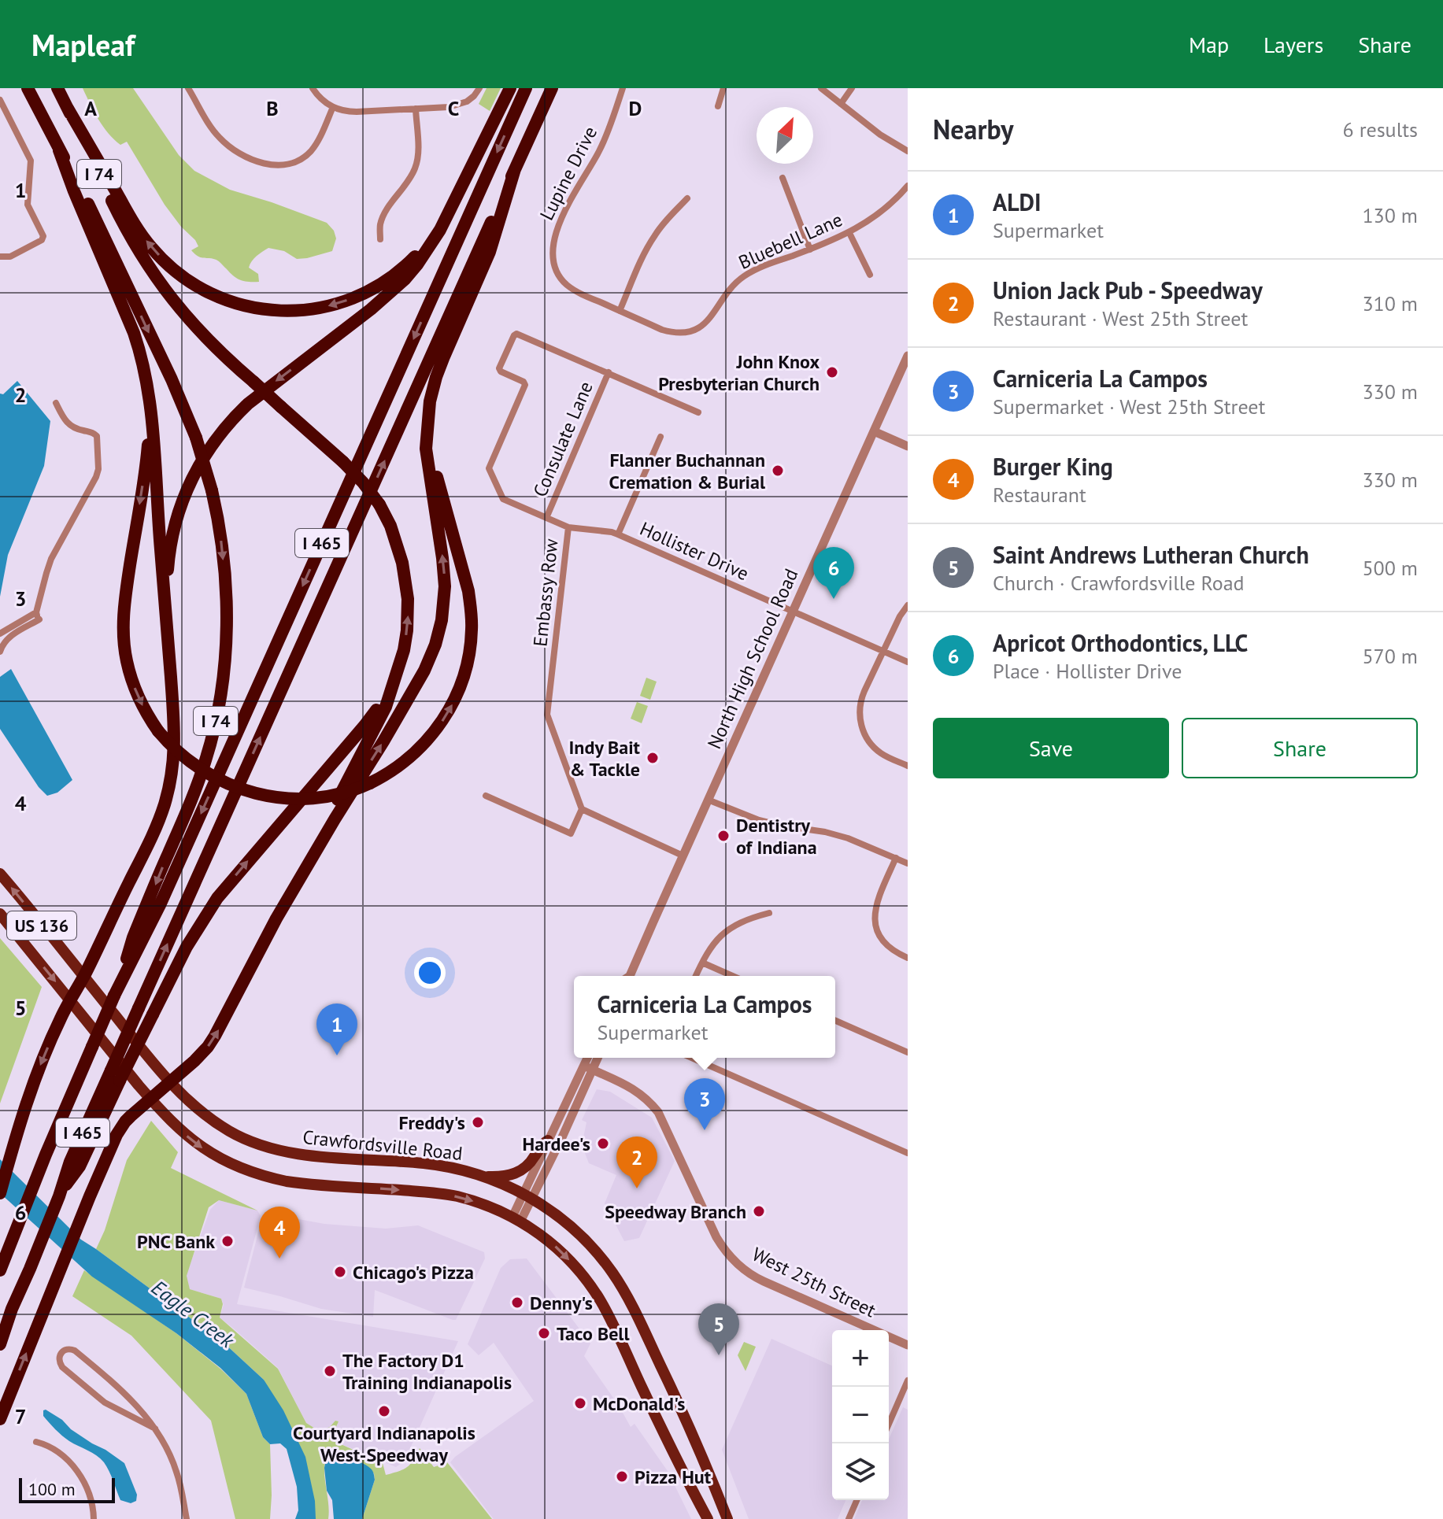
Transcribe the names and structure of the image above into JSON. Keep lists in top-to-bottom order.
{
  "streets": {
    "highway": ["I 74", "I 465"],
    "main road": ["US 136", "Crawfordsville Road"],
    "street": [
      "Lupine Drive",
      "Bluebell Lane",
      "Consulate Lane",
      "Hollister Drive",
      "Embassy Row",
      "North High School Road",
      "West 25th Street"
    ]
  },
  "crossings": [
    ["Lupine Drive", "Bluebell Lane"],
    ["I 74", "I 465"],
    ["Consulate Lane", "Embassy Row"],
    ["Hollister Drive", "Embassy Row"],
    ["Hollister Drive", "North High School Road"]
  ],
  "water": ["Eagle Creek"],
  "places": [
    "John Knox Presbyterian Church",
    "Flanner Buchannan Cremation & Burial",
    "Indy Bait & Tackle",
    "Dentistry of Indiana",
    "Freddy's",
    "Hardee's",
    "Speedway Branch",
    "PNC Bank",
    "Chicago's Pizza",
    "Denny's",
    "Taco Bell",
    "The Factory D1 Training Indianapolis",
    "McDonald's",
    "Courtyard Indianapolis West-Speedway",
    "Pizza Hut"
  ],
  "scale_bar": "100 m",
  "north": "top right",
  "page": {
    "header": "Mapleaf",
    "nav": ["Map", "Layers", "Share"],
    "heading": ["Nearby", "6 results"],
    "list": [
      {
        "mark": "1",
        "name": "ALDI",
        "note": "Supermarket",
        "value": "130 m"
      },
      {
        "mark": "2",
        "name": "Union Jack Pub - Speedway",
        "note": "Restaurant · West 25th Street",
        "value": "310 m"
      },
      {
        "mark": "3",
        "name": "Carniceria La Campos",
        "note": "Supermarket · West 25th Street",
        "value": "330 m"
      },
      {
        "mark": "4",
        "name": "Burger King",
        "note": "Restaurant",
        "value": "330 m"
      },
      {
        "mark": "5",
        "name": "Saint Andrews Lutheran Church",
        "note": "Church · Crawfordsville Road",
        "value": "500 m"
      },
      {
        "mark": "6",
        "name": "Apricot Orthodontics, LLC",
        "note": "Place · Hollister Drive",
        "value": "570 m"
      }
    ],
    "pins": [
      "6",
      "1",
      "3",
      "2",
      "4",
      "5"
    ],
    "buttons": ["Save", "Share"],
    "popup": ["Carniceria La Campos", "Supermarket"],
    "map_buttons": ["+", "−"],
    "scale": "100 m"
  },
  "grid": {
    "columns": [
      "A",
      "B",
      "C",
      "D"
    ],
    "rows": [
      "1",
      "2",
      "3",
      "4",
      "5",
      "6",
      "7"
    ]
  }
}
